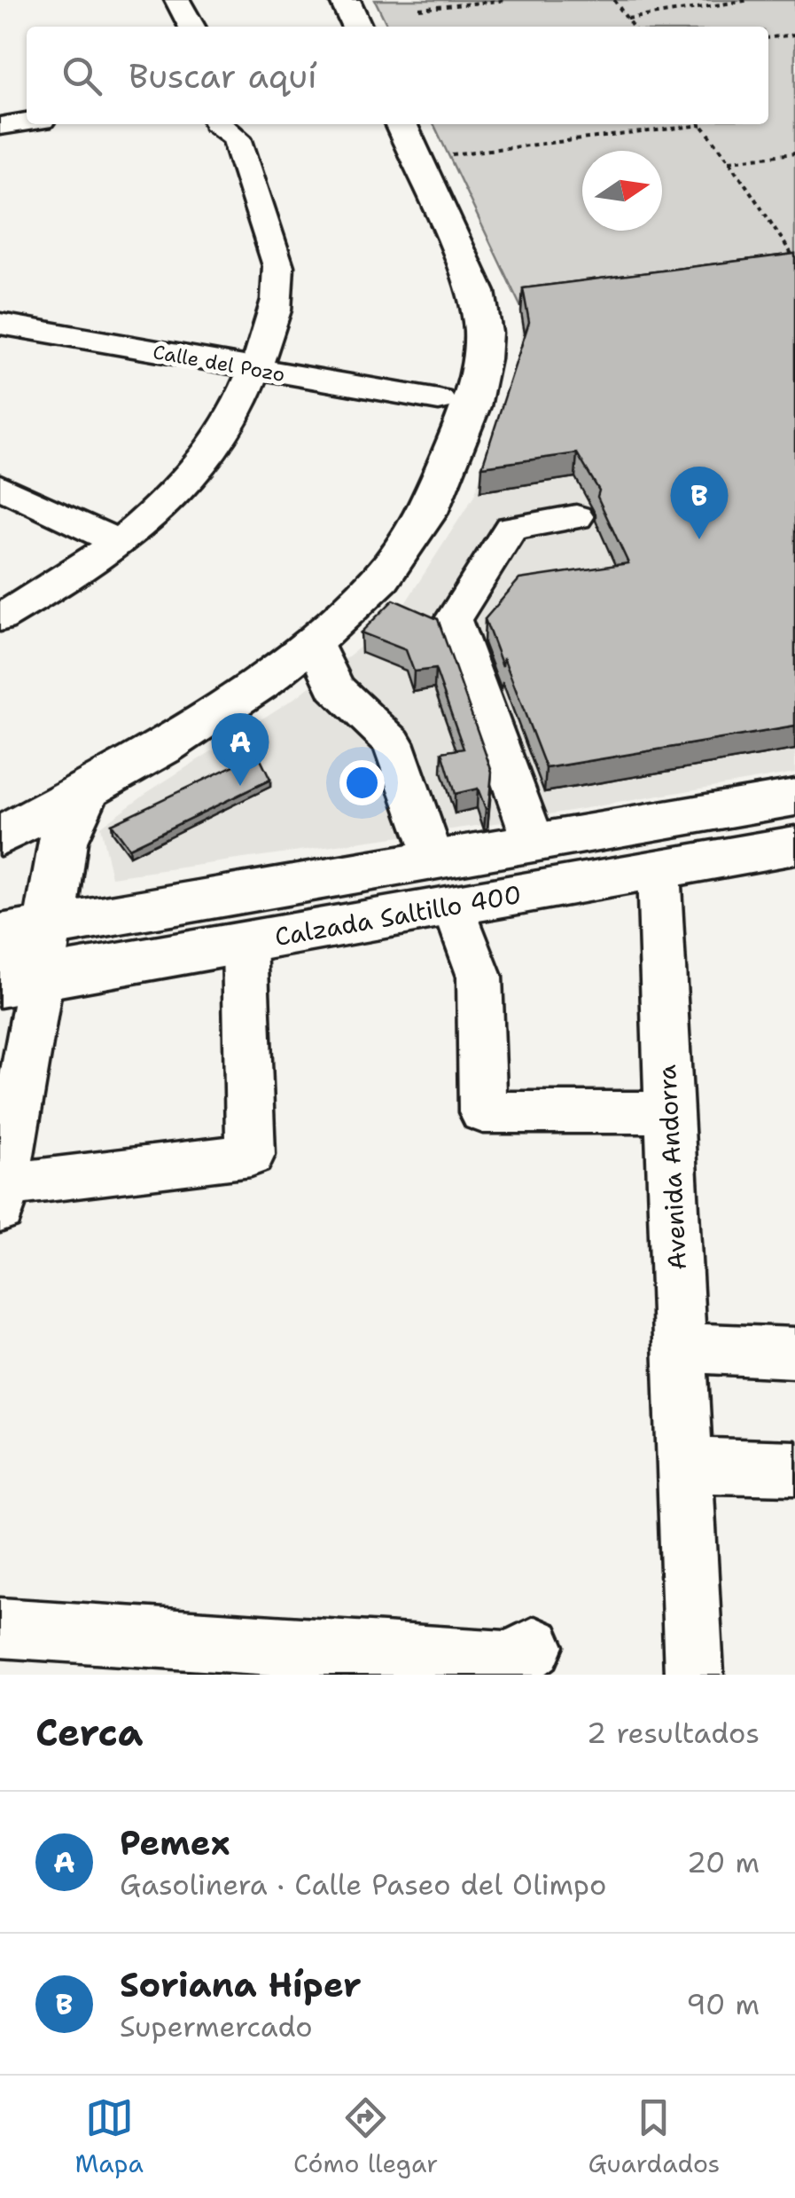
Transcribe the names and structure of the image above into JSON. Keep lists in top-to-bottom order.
{
  "streets": {
    "main road": ["Calzada Saltillo 400"],
    "street": ["Calle del Pozo", "Avenida Andorra"]
  },
  "crossings": [
    ["Calzada Saltillo 400", "Avenida Andorra"]
  ],
  "north": "right",
  "page": {
    "search": "Buscar aquí",
    "pins": ["B", "A"],
    "heading": ["Cerca", "2 resultados"],
    "list": [
      {
        "mark": "A",
        "name": "Pemex",
        "note": "Gasolinera · Calle Paseo del Olimpo",
        "value": "20 m"
      },
      {
        "mark": "B",
        "name": "Soriana Híper",
        "note": "Supermercado",
        "value": "90 m"
      }
    ],
    "nav": ["Mapa", "Cómo llegar", "Guardados"]
  }
}
